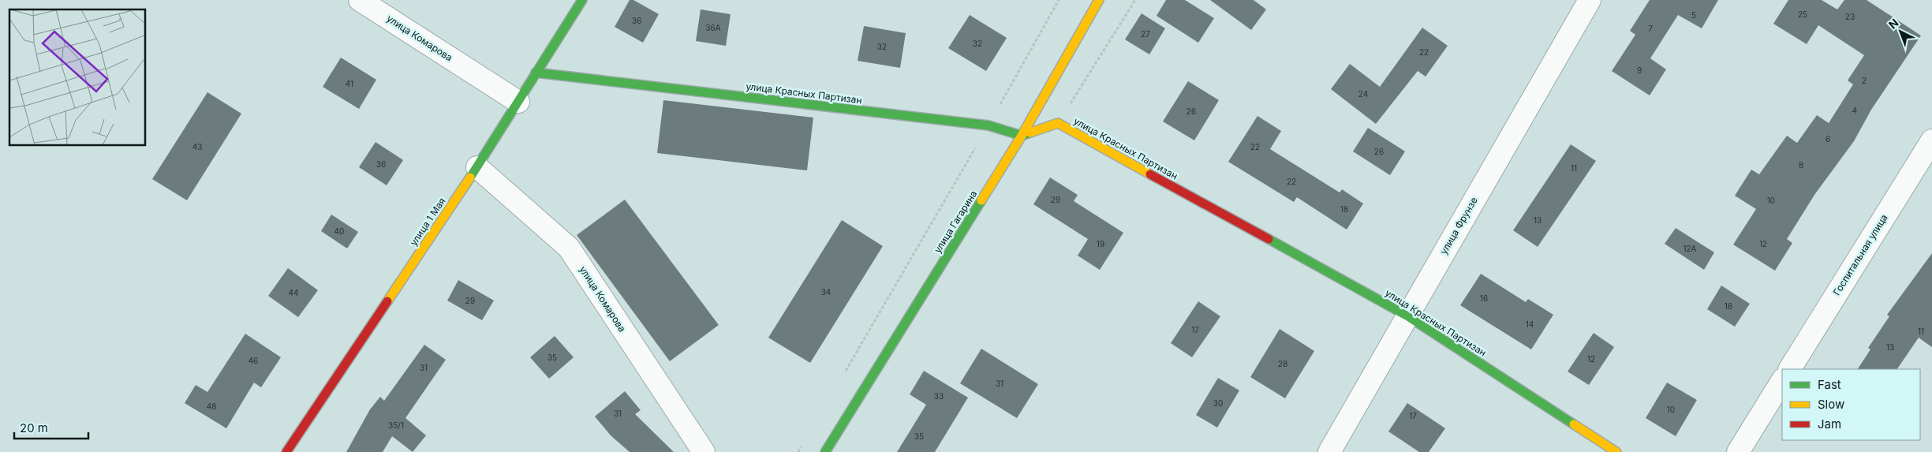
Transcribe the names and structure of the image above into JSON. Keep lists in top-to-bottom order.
{
  "streets": {
    "street": [
      "улица Комарова",
      "улица Красных Партизан",
      "улица 1 Мая",
      "улица Гагарина",
      "улица Фрунзе",
      "Госпитальная улица"
    ]
  },
  "crossings": [
    ["улица Комарова", "улица 1 Мая"],
    ["улица Красных Партизан", "улица 1 Мая"],
    ["улица Красных Партизан", "улица Гагарина"],
    ["улица Красных Партизан", "улица Фрунзе"]
  ],
  "house_numbers": [
    "25",
    "5",
    "23",
    "36",
    "36А",
    "7",
    "27",
    "32",
    "32",
    "22",
    "9",
    "2",
    "41",
    "24",
    "4",
    "26",
    "6",
    "43",
    "22",
    "26",
    "36",
    "8",
    "11",
    "22",
    "29",
    "10",
    "18",
    "13",
    "40",
    "19",
    "12",
    "12А",
    "34",
    "44",
    "16",
    "29",
    "16",
    "14",
    "17",
    "11",
    "13",
    "35",
    "12",
    "46",
    "28",
    "31",
    "31",
    "33",
    "30",
    "48",
    "10",
    "31",
    "17",
    "35/1",
    "35"
  ],
  "legend": ["Fast", "Slow", "Jam"],
  "scale_bar": "20 m",
  "north": "top left"
}
